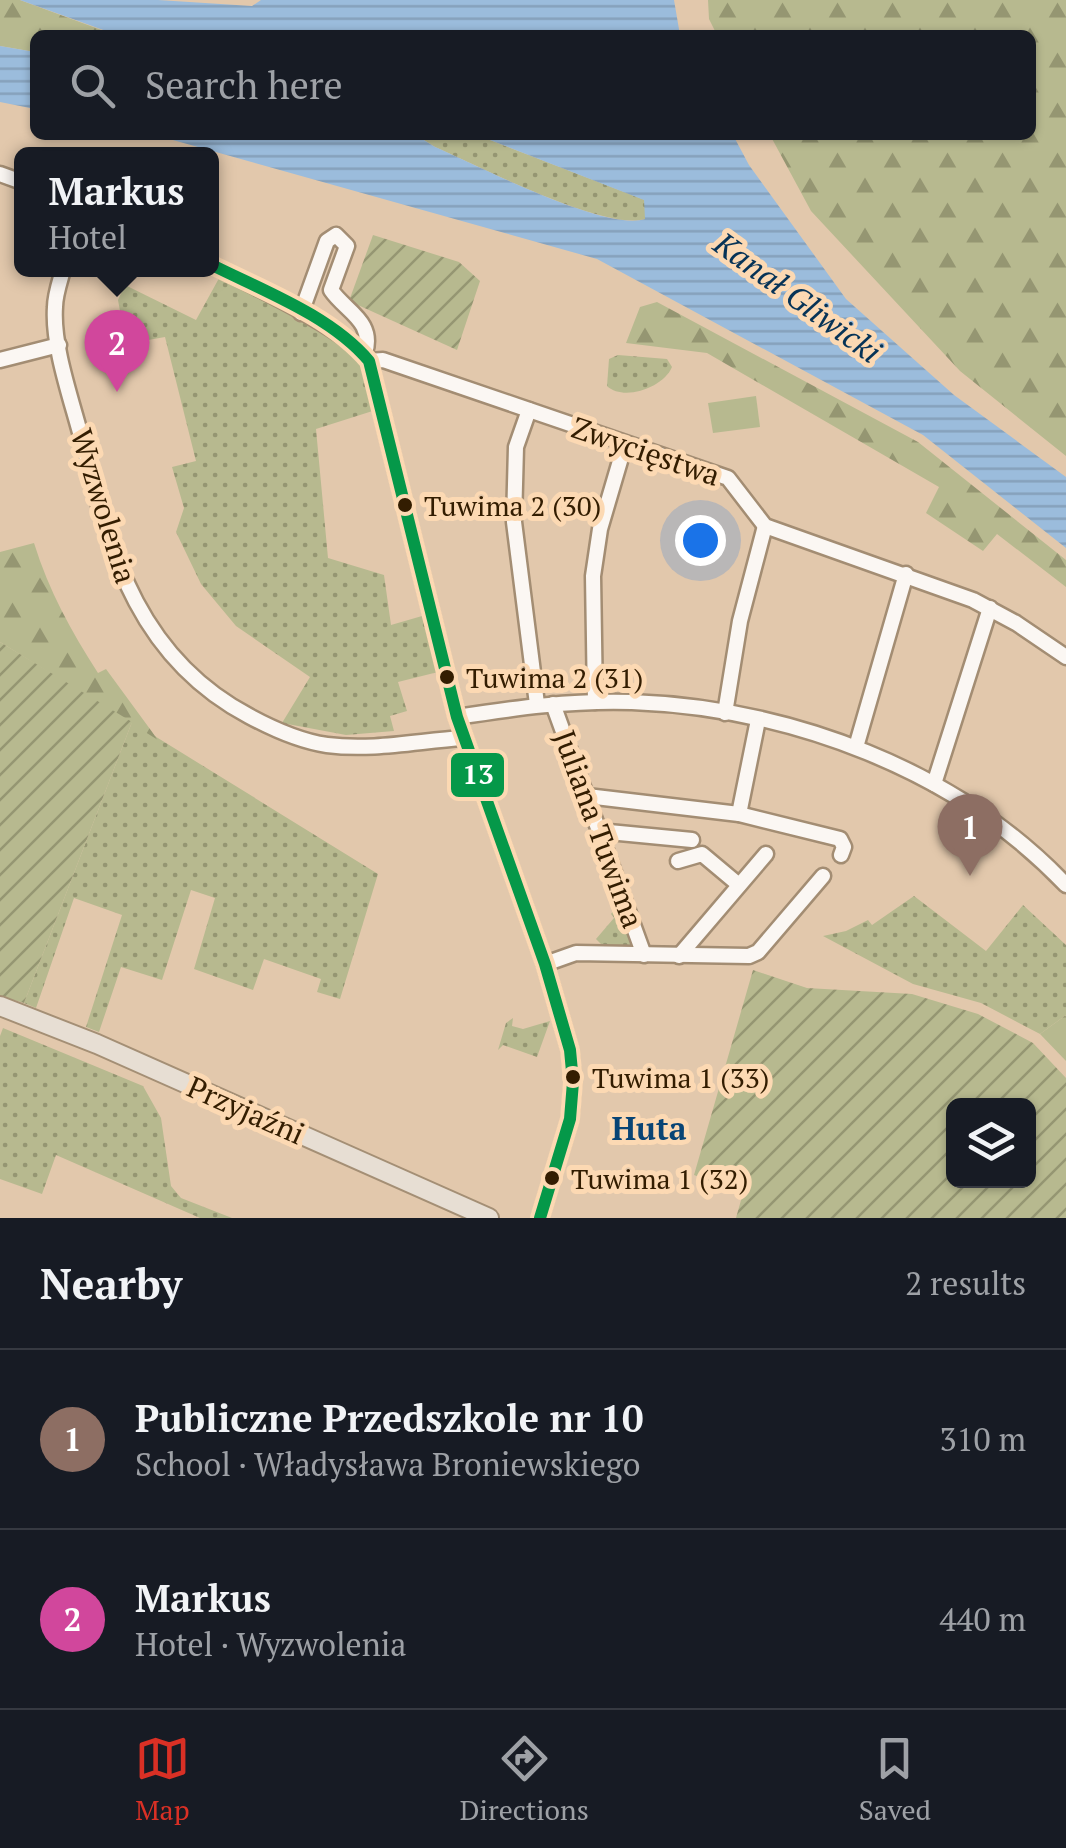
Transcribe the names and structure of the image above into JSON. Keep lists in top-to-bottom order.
{
  "streets": {
    "main road": ["Przyjaźni"],
    "street": ["Zwycięstwa", "Wyzwolenia", "Juliana Tuwima"]
  },
  "districts": ["Huta"],
  "water": ["Kanał Gliwicki"],
  "places": [
    "Tuwima 2 (30)",
    "Tuwima 2 (31)",
    "Tuwima 1 (33)",
    "Tuwima 1 (32)"
  ],
  "lines": ["transit line 13"],
  "page": {
    "search": "Search here",
    "popup": ["Markus", "Hotel"],
    "pins": ["2", "1"],
    "heading": ["Nearby", "2 results"],
    "list": [
      {
        "mark": "1",
        "name": "Publiczne Przedszkole nr 10",
        "note": "School · Władysława Broniewskiego",
        "value": "310 m"
      },
      {
        "mark": "2",
        "name": "Markus",
        "note": "Hotel · Wyzwolenia",
        "value": "440 m"
      }
    ],
    "nav": ["Map", "Directions", "Saved"]
  }
}
